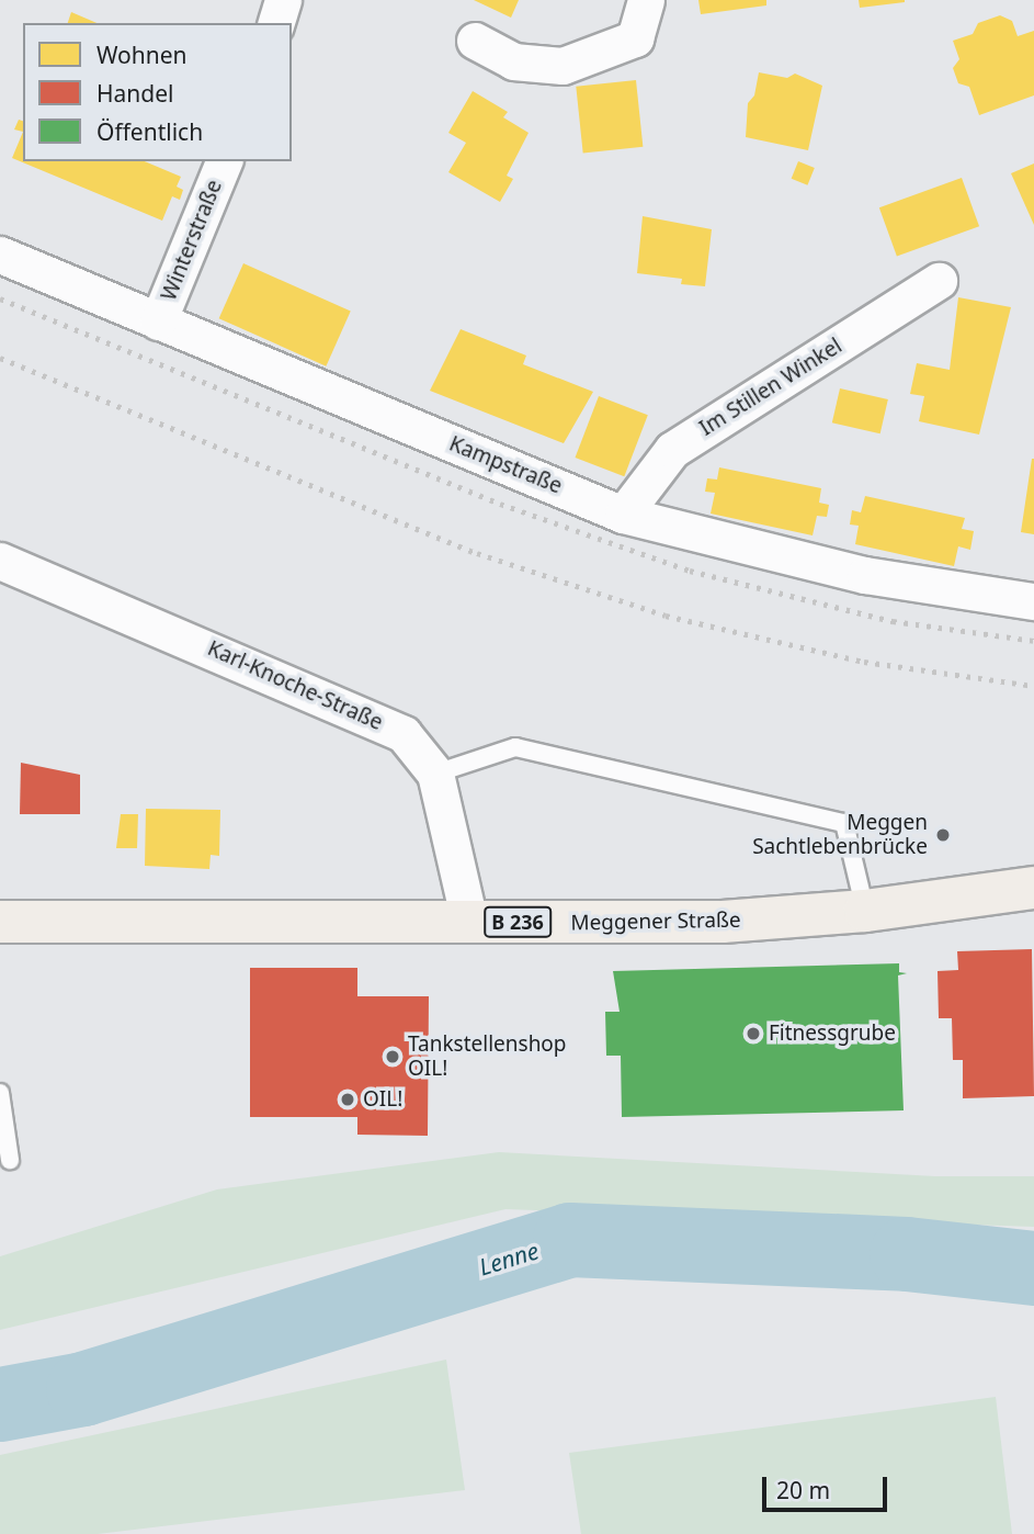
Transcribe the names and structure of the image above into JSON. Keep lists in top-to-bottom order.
{
  "streets": {
    "main road": ["B 236", "Meggener Straße"],
    "street": [
      "Winterstraße",
      "Im Stillen Winkel",
      "Kampstraße",
      "Karl-Knoche-Straße"
    ]
  },
  "crossings": [
    ["Winterstraße", "Kampstraße"],
    ["Im Stillen Winkel", "Kampstraße"],
    ["Karl-Knoche-Straße", "Meggener Straße"]
  ],
  "water": ["Lenne"],
  "places": [
    "Meggen Sachtlebenbrücke",
    "Fitnessgrube",
    "Tankstellenshop OIL!",
    "OIL!"
  ],
  "legend": ["Wohnen", "Handel", "Öffentlich"],
  "scale_bar": "20 m"
}
